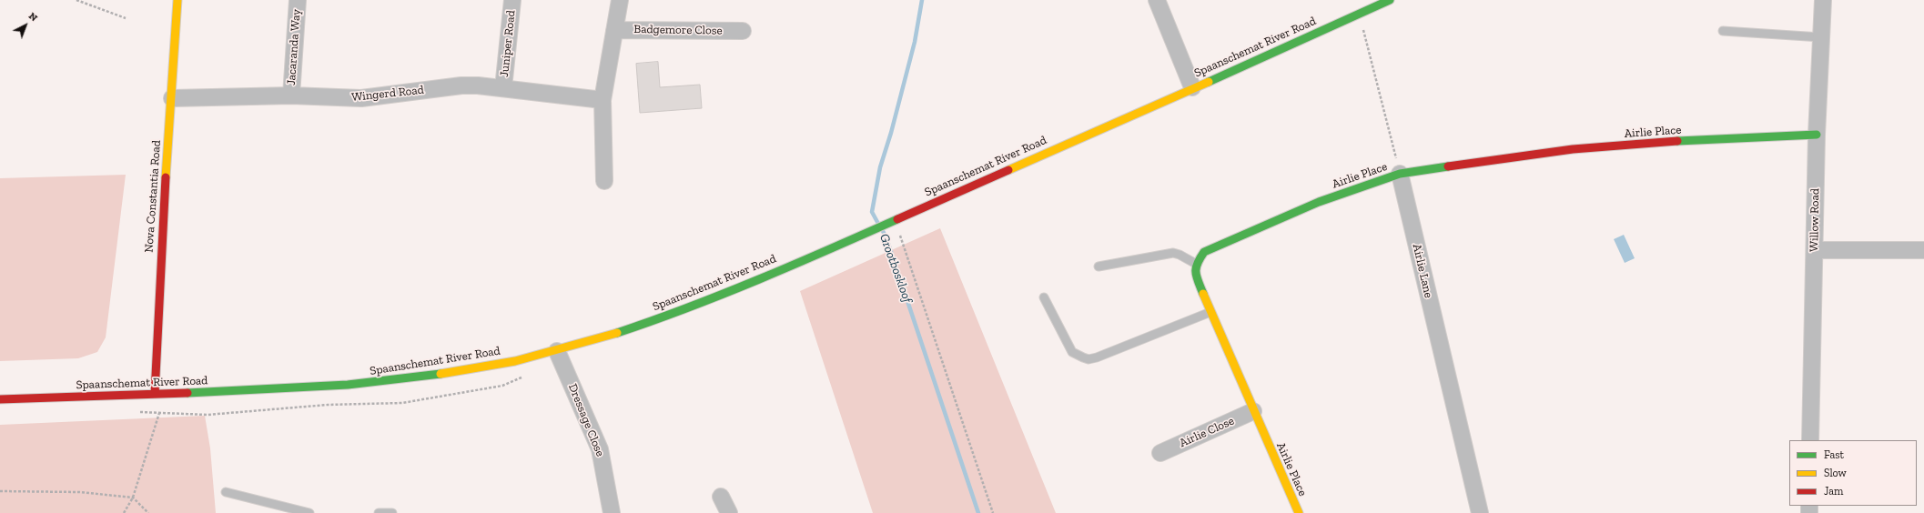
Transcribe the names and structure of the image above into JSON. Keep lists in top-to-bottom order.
{
  "streets": {
    "main road": ["Spaanschemat River Road", "Airlie Place", "Nova Constantia Road"],
    "street": [
      "Badgemore Close",
      "Juniper Road",
      "Jacaranda Way",
      "Wingerd Road",
      "Willow Road",
      "Airlie Lane",
      "Dressage Close",
      "Airlie Close"
    ]
  },
  "crossings": [
    ["Juniper Road", "Wingerd Road"],
    ["Jacaranda Way", "Wingerd Road"],
    ["Spaanschemat River Road", "Nova Constantia Road"],
    ["Spaanschemat River Road", "Dressage Close"],
    ["Wingerd Road", "Nova Constantia Road"],
    ["Airlie Place", "Willow Road"],
    ["Airlie Place", "Airlie Lane"],
    ["Airlie Place", "Airlie Close"]
  ],
  "water": ["Grootboskloof"],
  "legend": ["Fast", "Slow", "Jam"],
  "north": "top right"
}
